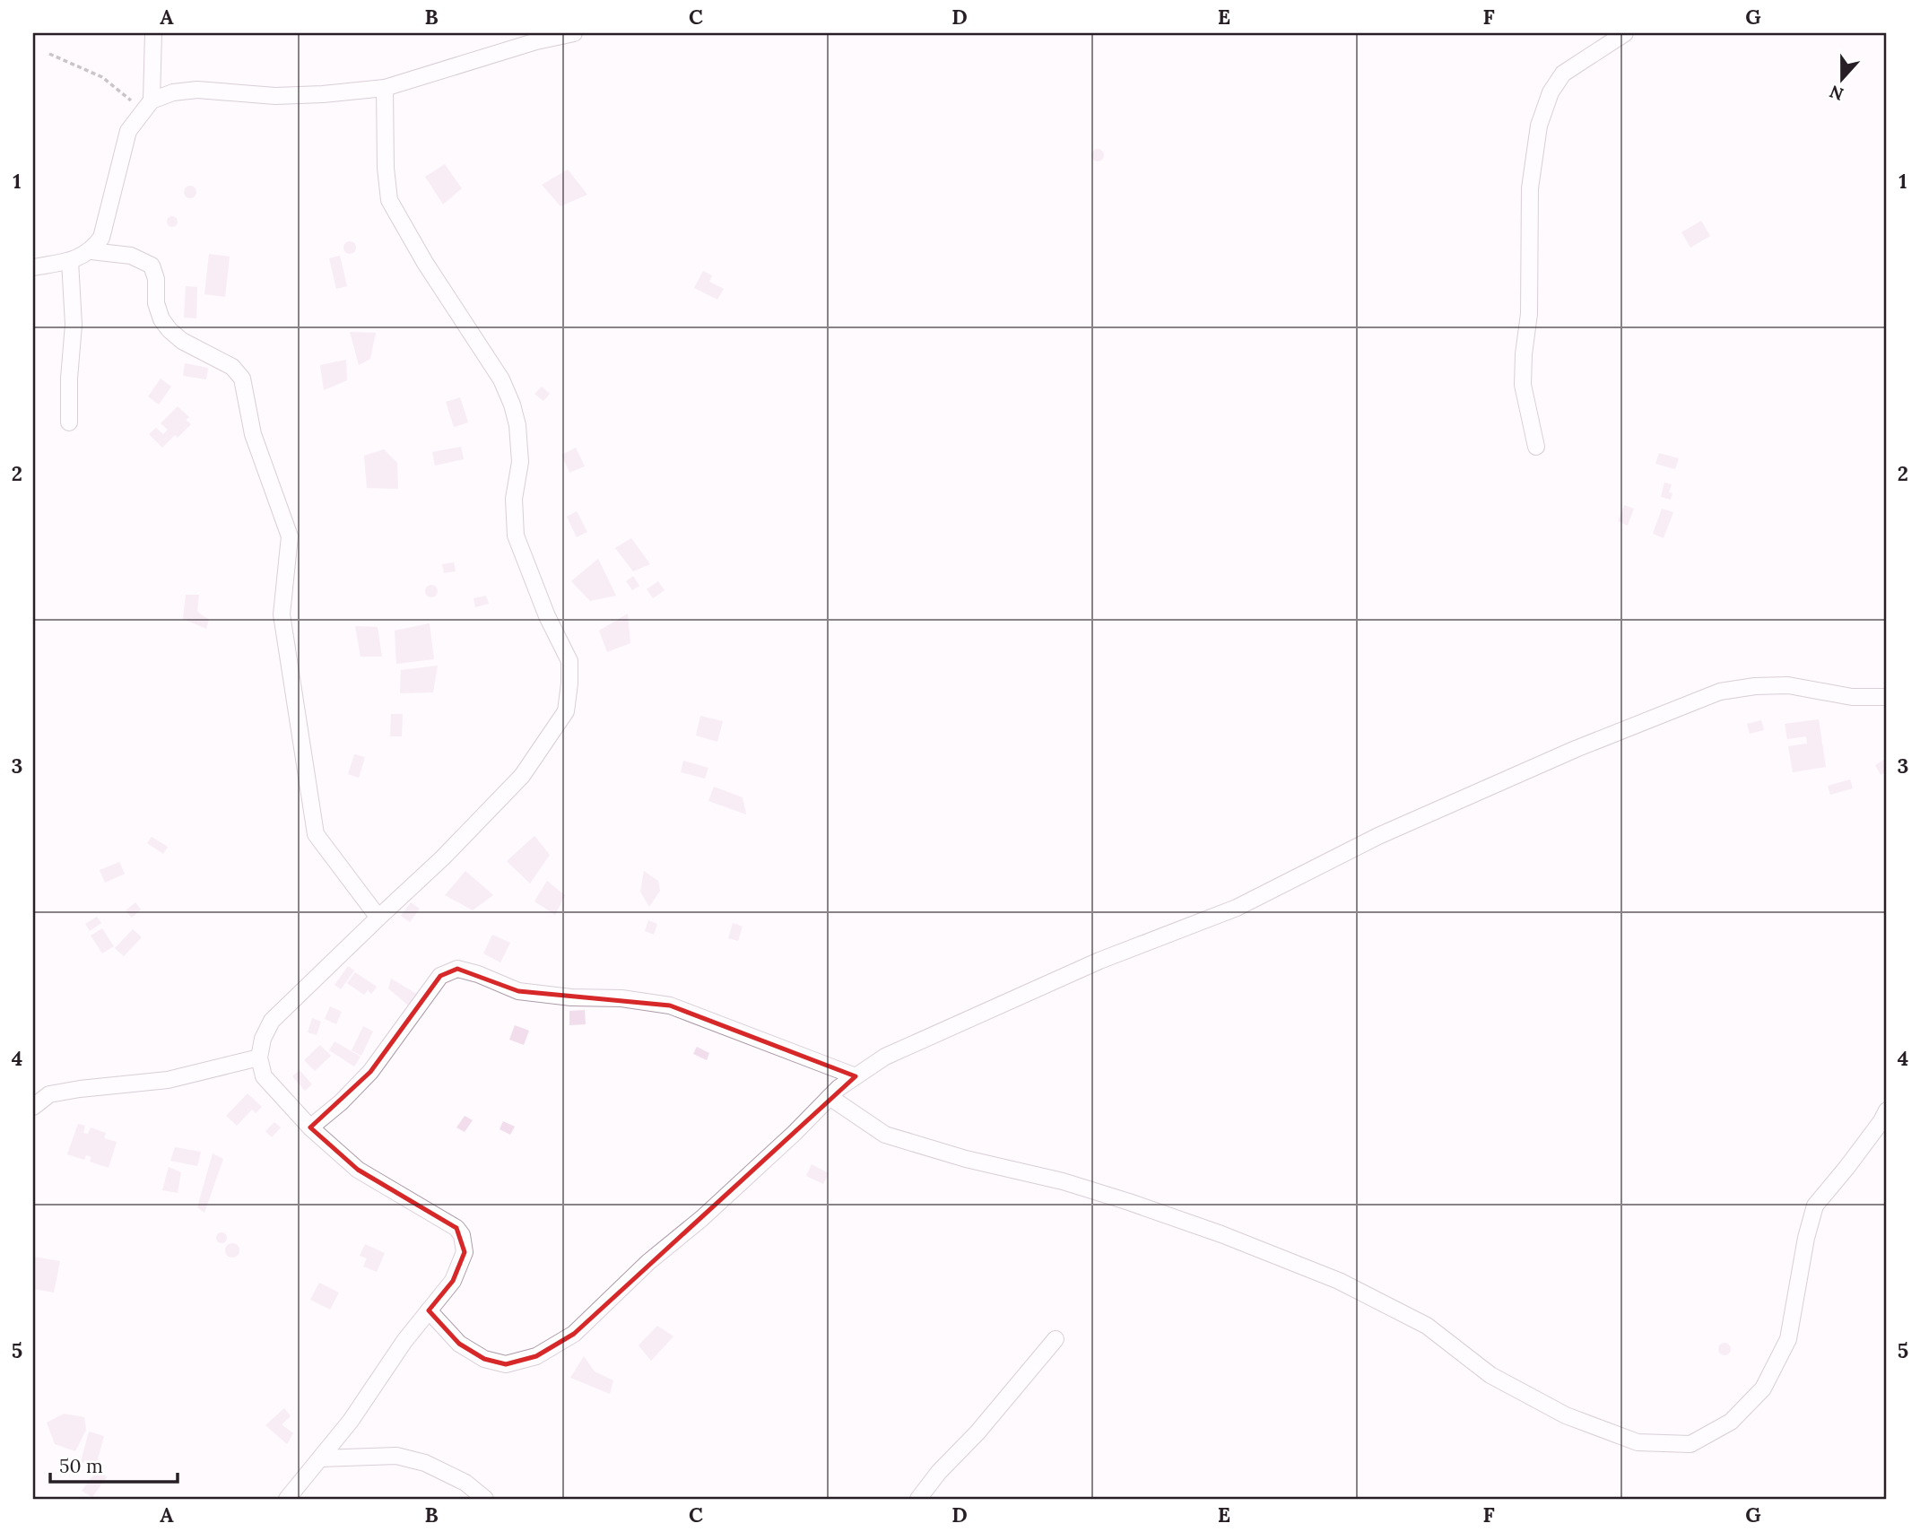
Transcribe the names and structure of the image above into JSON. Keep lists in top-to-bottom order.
{
  "scale_bar": "50 m",
  "north": "bottom",
  "grid": {
    "columns": [
      "A",
      "B",
      "C",
      "D",
      "E",
      "F",
      "G"
    ],
    "rows": [
      "1",
      "2",
      "3",
      "4",
      "5"
    ]
  }
}
